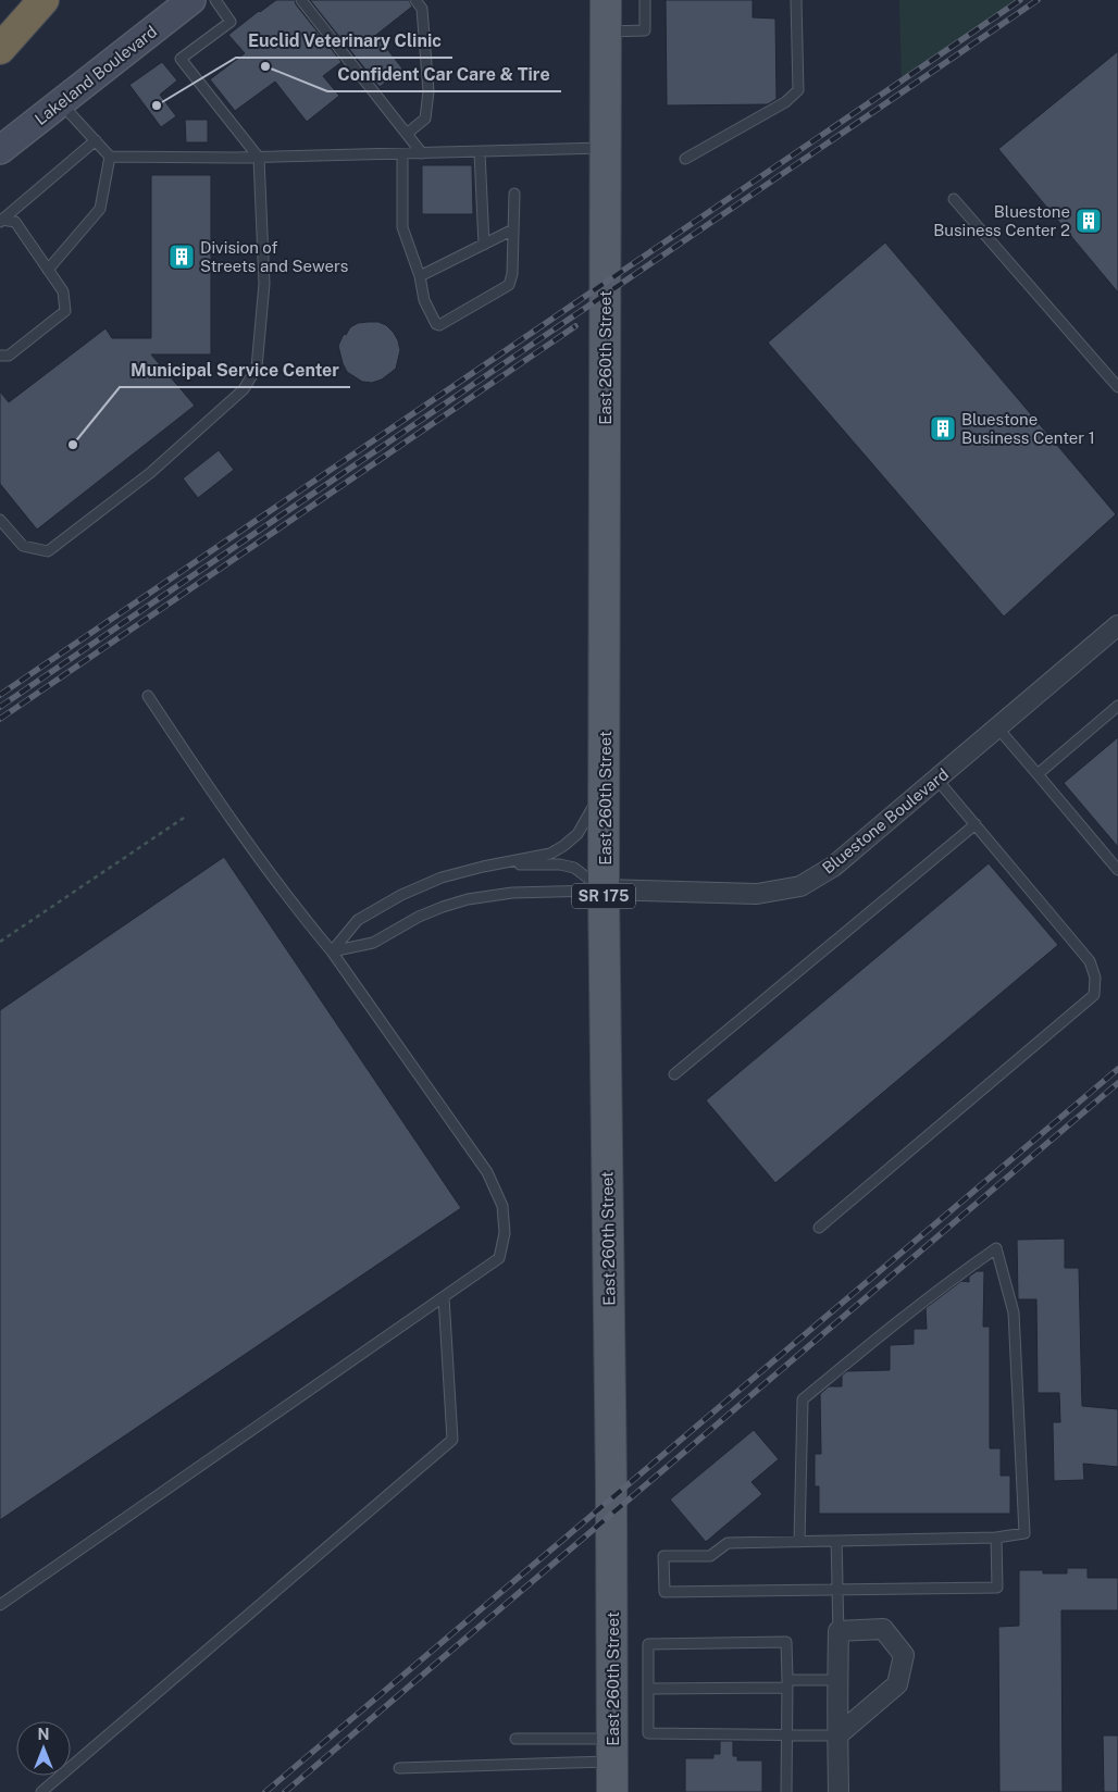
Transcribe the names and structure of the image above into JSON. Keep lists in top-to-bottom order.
{
  "streets": {
    "main road": ["East 260th Street", "SR 175"],
    "street": ["Lakeland Boulevard", "Bluestone Boulevard"]
  },
  "crossings": [
    ["East 260th Street", "Bluestone Boulevard"]
  ],
  "places": {
    "other": ["Confident Car Care & Tire", "Euclid Veterinary Clinic", "Municipal Service Center"],
    "building": ["Bluestone Business Center 2", "Division of Streets and Sewers", "Bluestone Business Center 1"]
  },
  "north": "top"
}
